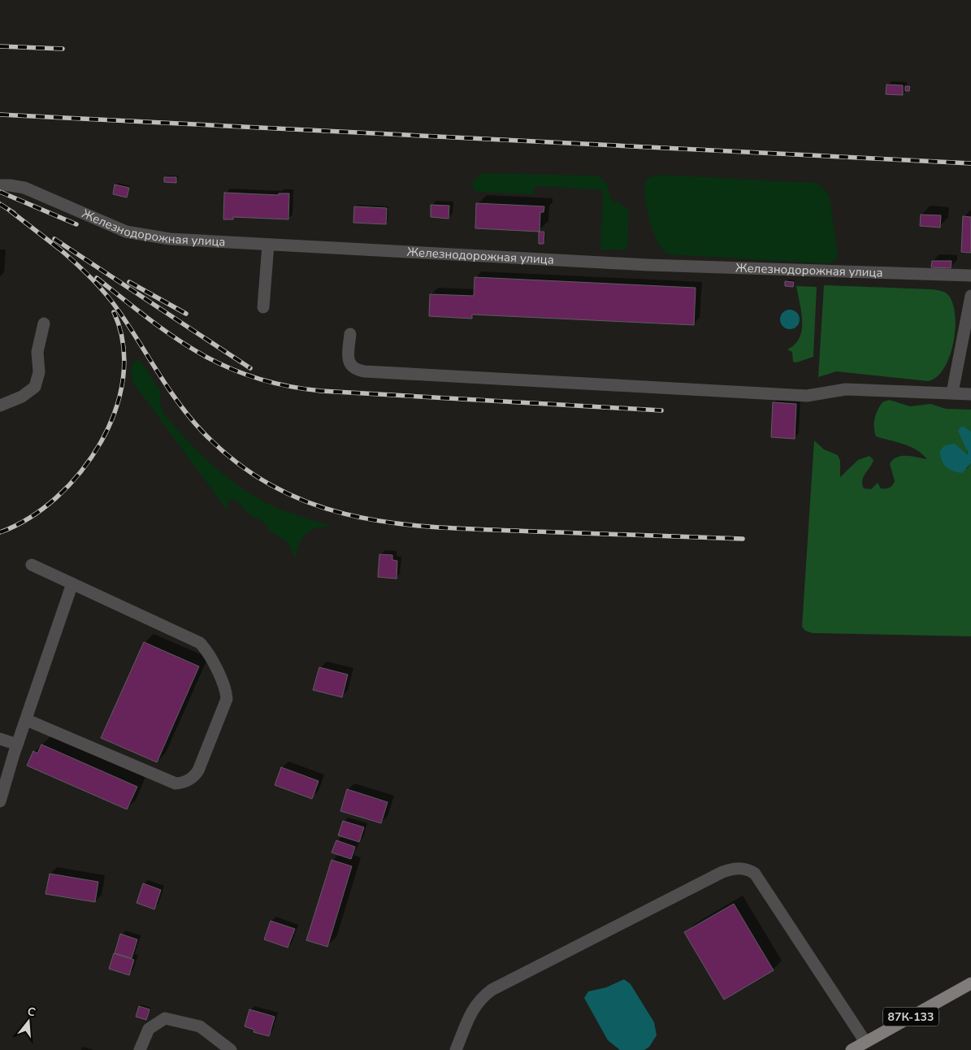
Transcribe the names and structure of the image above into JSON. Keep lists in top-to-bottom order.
{
  "streets": {
    "main road": ["87К-133"],
    "street": ["Железнодорожная улица"]
  },
  "north": "top"
}
